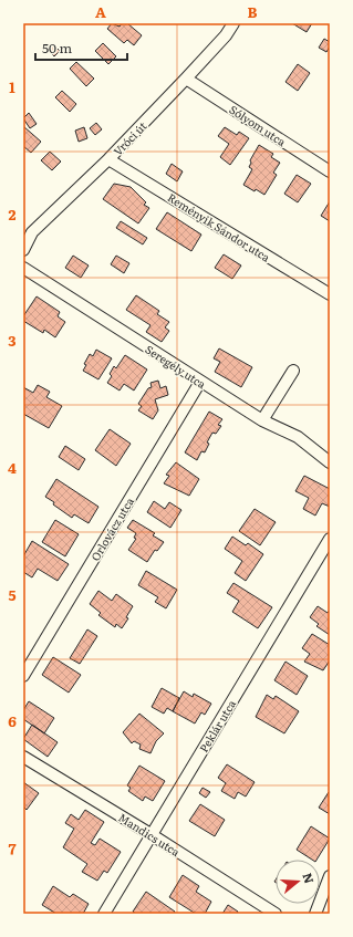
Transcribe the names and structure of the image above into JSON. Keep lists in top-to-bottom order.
{
  "streets": {
    "street": [
      "Sólyom utca",
      "Vróci út",
      "Reményik Sándor utca",
      "Seregély utca",
      "Orlovácz utca",
      "Peklár utca",
      "Mandics utca"
    ]
  },
  "crossings": [
    ["Sólyom utca", "Vróci út"],
    ["Vróci út", "Reményik Sándor utca"],
    ["Seregély utca", "Orlovácz utca"],
    ["Peklár utca", "Mandics utca"]
  ],
  "scale_bar": "50 m",
  "north": "right",
  "grid": {
    "columns": ["A", "B"],
    "rows": [
      "1",
      "2",
      "3",
      "4",
      "5",
      "6",
      "7"
    ]
  }
}
